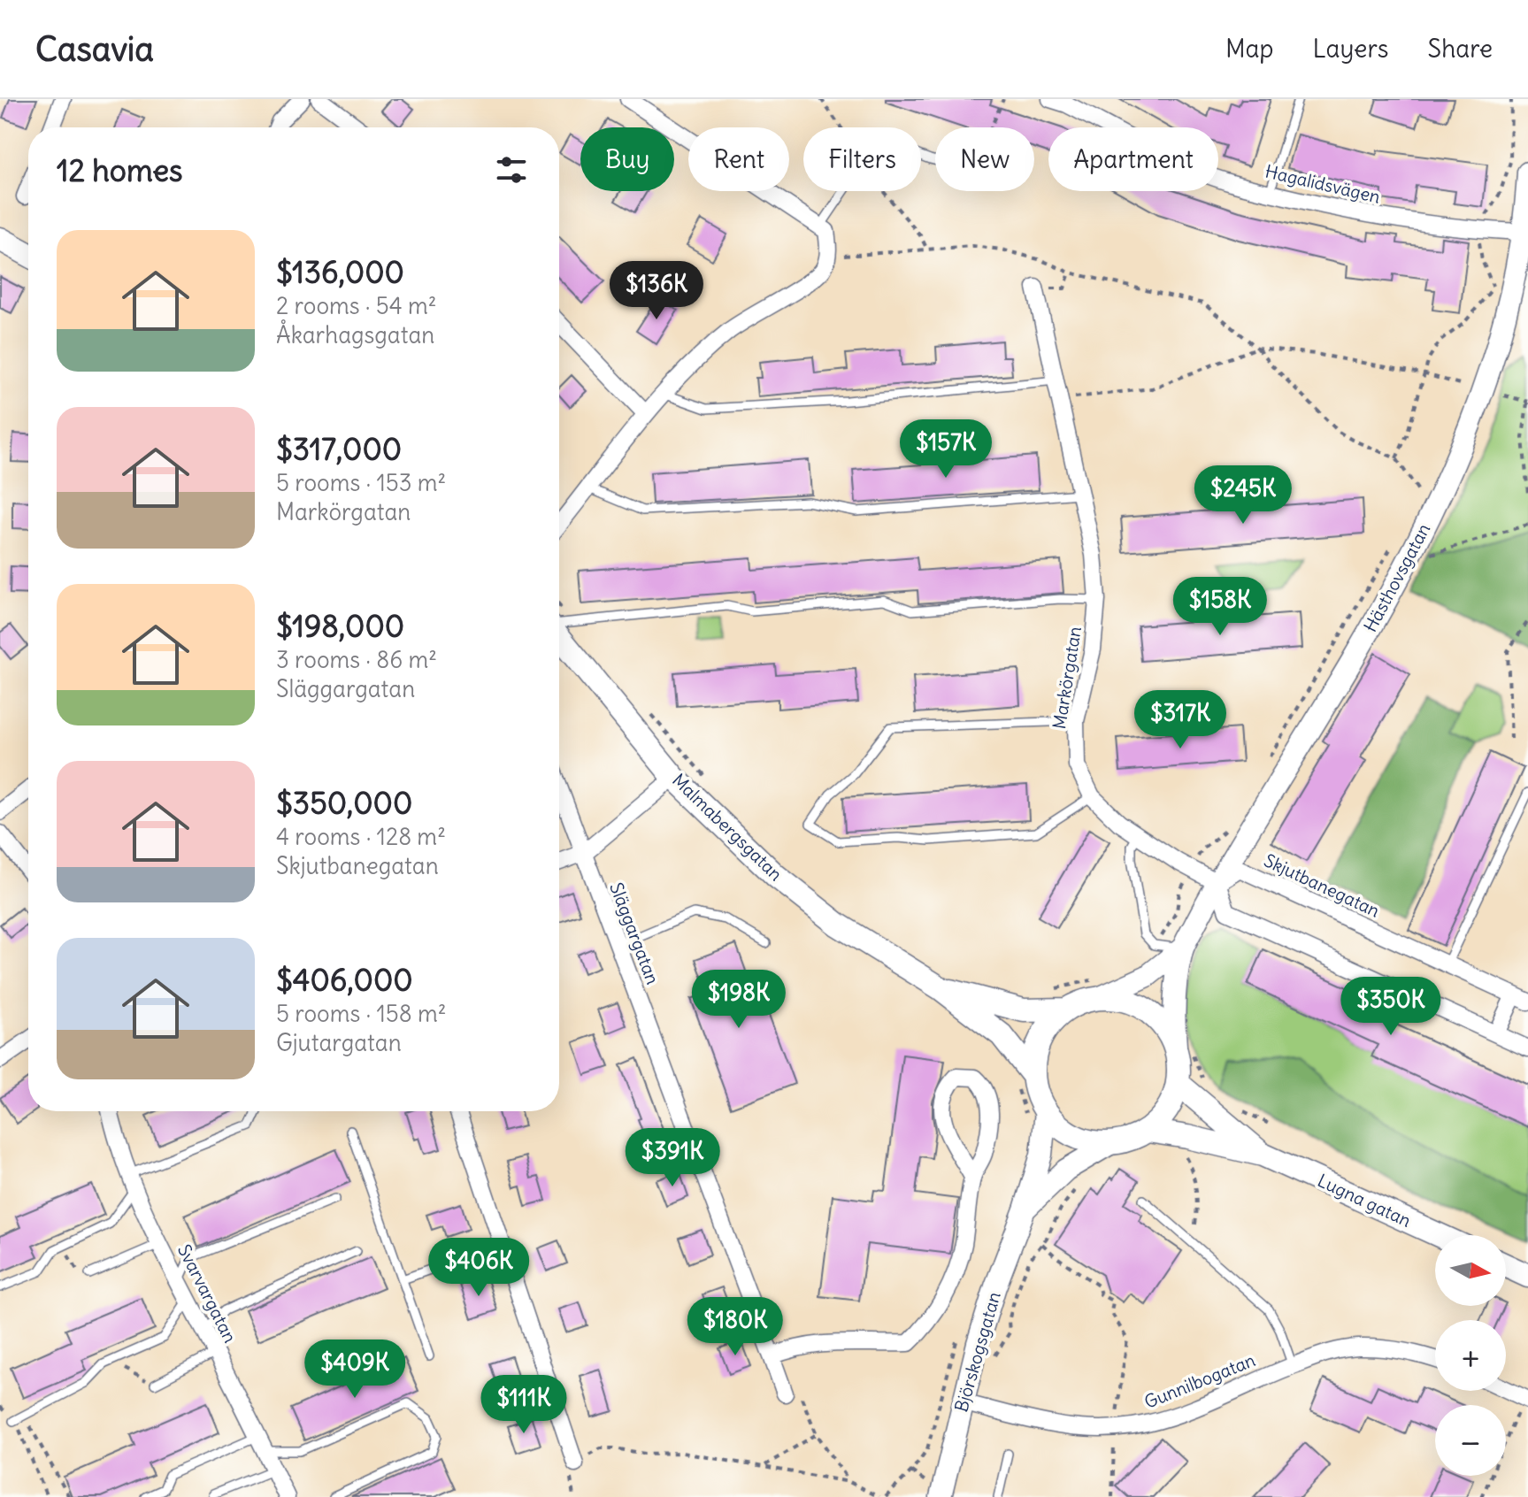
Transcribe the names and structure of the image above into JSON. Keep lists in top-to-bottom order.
{
  "streets": {
    "main road": ["Malmabergsgatan", "Lugna gatan"],
    "street": [
      "Hagalidsvägen",
      "Hästhovsgatan",
      "Markörgatan",
      "Skjutbanegatan",
      "Släggargatan",
      "Svarvargatan",
      "Björskogsgatan",
      "Gunnilbogatan"
    ]
  },
  "crossings": [
    ["Hagalidsvägen", "Hästhovsgatan"],
    ["Hästhovsgatan", "Markörgatan"],
    ["Hästhovsgatan", "Malmabergsgatan"],
    ["Hästhovsgatan", "Skjutbanegatan"],
    ["Hästhovsgatan", "Lugna gatan"],
    ["Hästhovsgatan", "Björskogsgatan"],
    ["Markörgatan", "Skjutbanegatan"],
    ["Malmabergsgatan", "Lugna gatan"],
    ["Malmabergsgatan", "Björskogsgatan"],
    ["Lugna gatan", "Björskogsgatan"],
    ["Björskogsgatan", "Gunnilbogatan"]
  ],
  "north": "right",
  "page": {
    "header": "Casavia",
    "nav": ["Map", "Layers", "Share"],
    "chip": [
      "Buy",
      "Rent",
      "Filters",
      "New",
      "Apartment"
    ],
    "heading": "12 homes",
    "list": [
      {
        "name": "$136,000",
        "note": "2 rooms · 54 m² · Åkarhagsgatan"
      },
      {
        "name": "$317,000",
        "note": "5 rooms · 153 m² · Markörgatan"
      },
      {
        "name": "$198,000",
        "note": "3 rooms · 86 m² · Släggargatan"
      },
      {
        "name": "$350,000",
        "note": "4 rooms · 128 m² · Skjutbanegatan"
      },
      {
        "name": "$406,000",
        "note": "5 rooms · 158 m² · Gjutargatan"
      }
    ],
    "price": [
      "$136K",
      "$157K",
      "$245K",
      "$158K",
      "$317K",
      "$198K",
      "$350K",
      "$391K",
      "$406K",
      "$180K",
      "$409K",
      "$111K"
    ],
    "map_buttons": ["+", "−"]
  }
}
